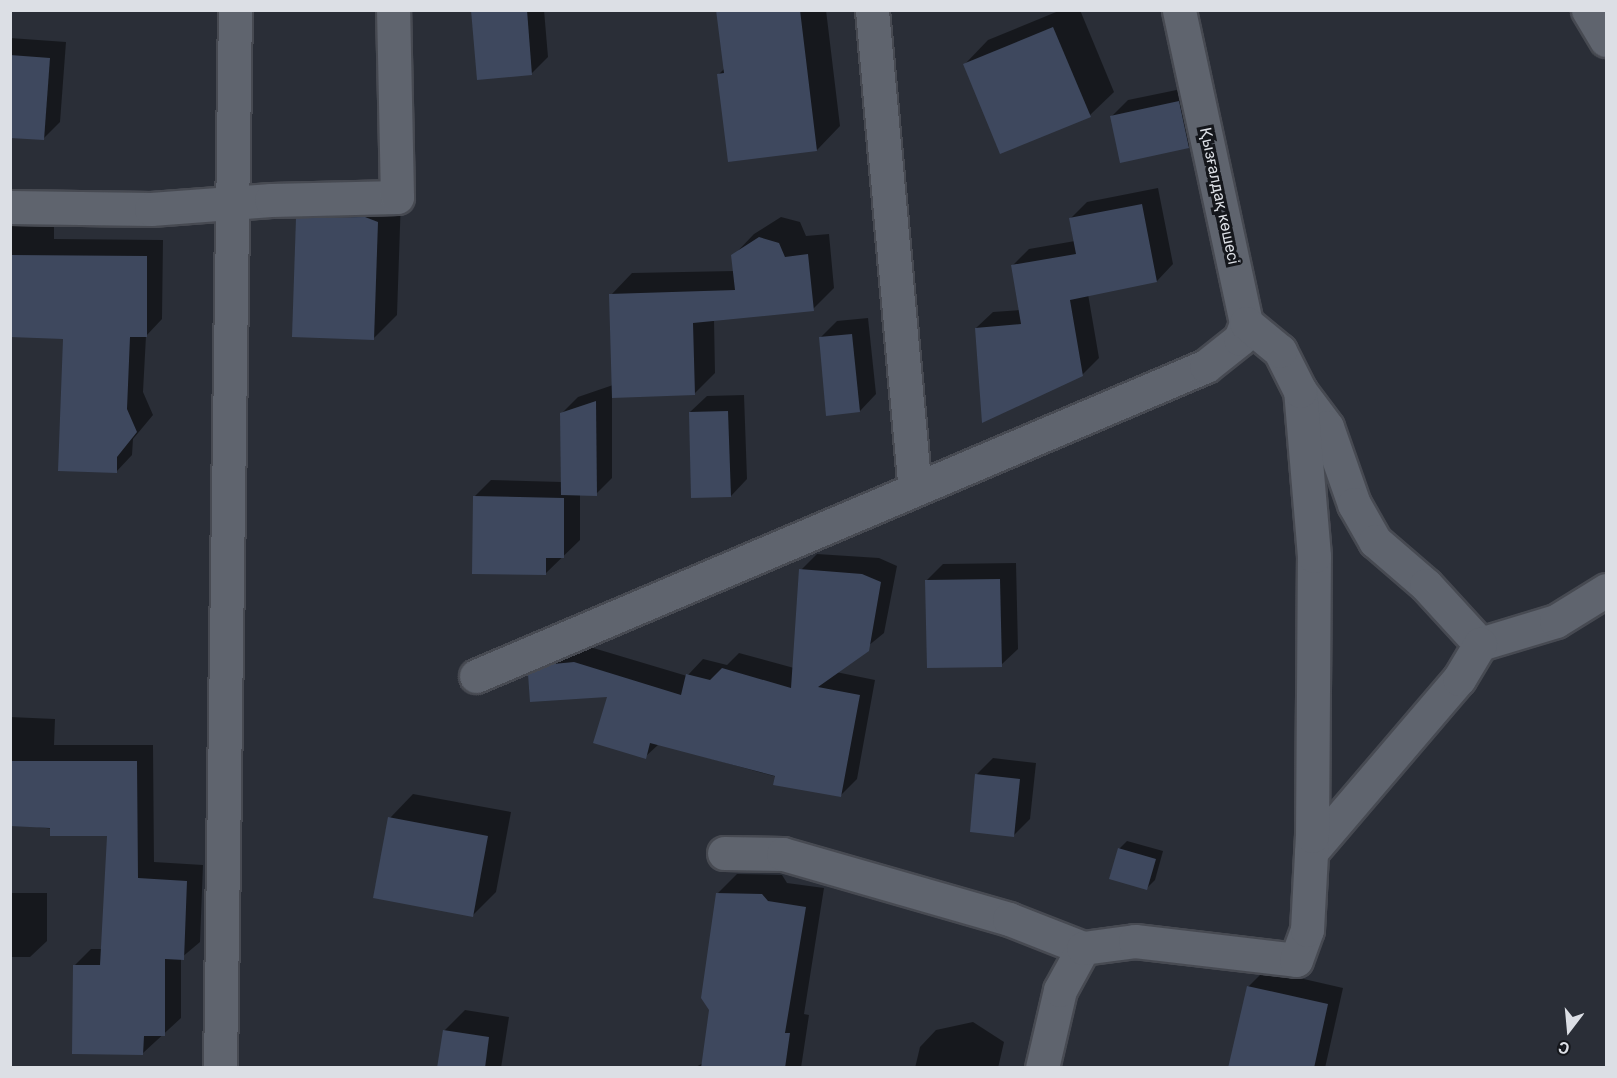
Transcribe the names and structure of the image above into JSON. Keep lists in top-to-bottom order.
{
  "streets": {
    "street": ["Қызғалдақ көшесі"]
  },
  "north": "bottom"
}
